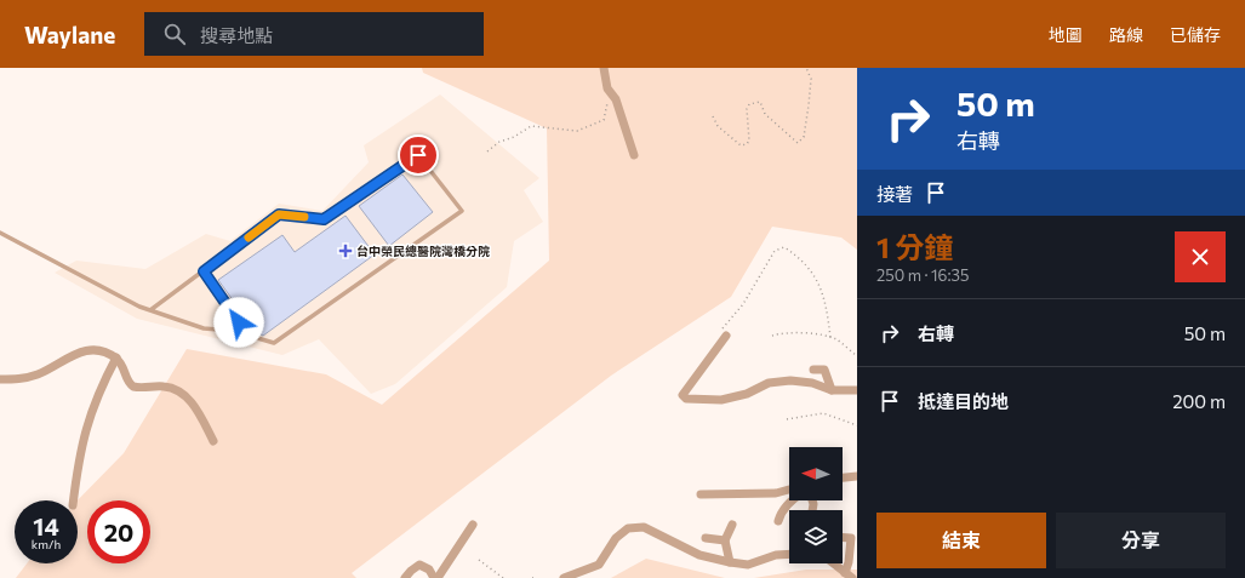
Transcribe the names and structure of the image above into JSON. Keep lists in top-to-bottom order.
{
  "places": {
    "health": ["台中榮民總醫院灣橋分院"]
  },
  "north": "left",
  "page": {
    "header": "Waylane",
    "search": "搜尋地點",
    "nav": ["地圖", "路線", "已儲存"],
    "turn": ["50 m", "右轉"],
    "then": "接著",
    "heading": ["1 分鐘", "250 m · 16:35"],
    "list": [
      {
        "name": "右轉",
        "value": "50 m"
      },
      {
        "name": "抵達目的地",
        "value": "200 m"
      }
    ],
    "speed": "14 km/h",
    "limit": "20",
    "buttons": ["結束", "分享"]
  }
}
